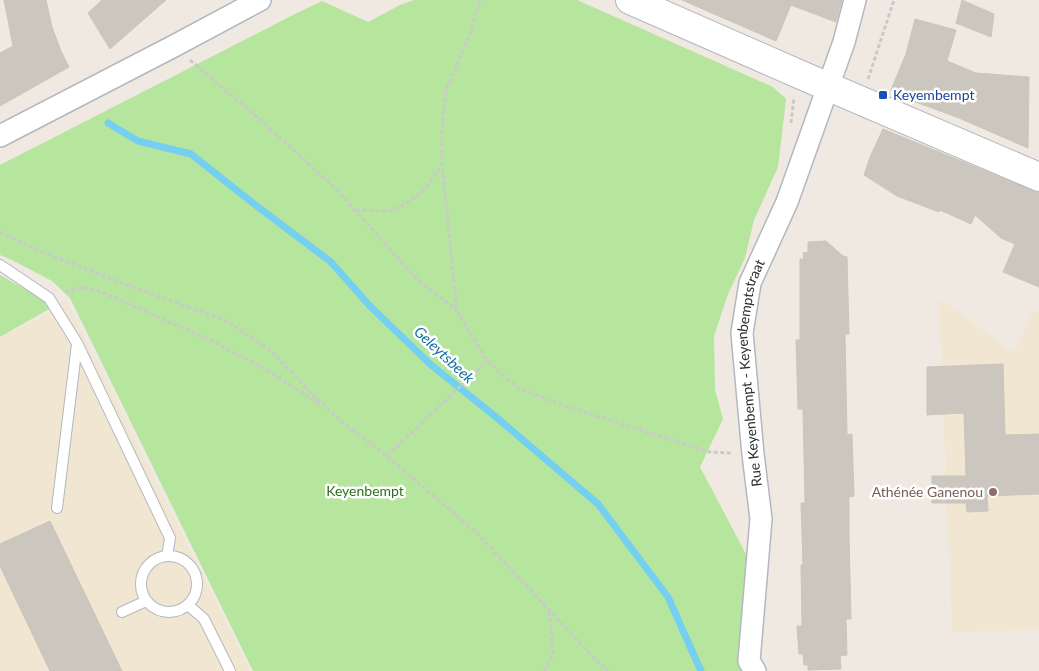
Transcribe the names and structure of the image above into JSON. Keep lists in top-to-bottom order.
{
  "streets": {
    "street": ["Rue Keyenbempt - Keyenbemptstraat"]
  },
  "water": ["Geleytsbeek"],
  "parks": ["Keyenbempt"],
  "places": {
    "transit": ["Keyembempt"],
    "other": ["Athénée Ganenou"]
  }
}
